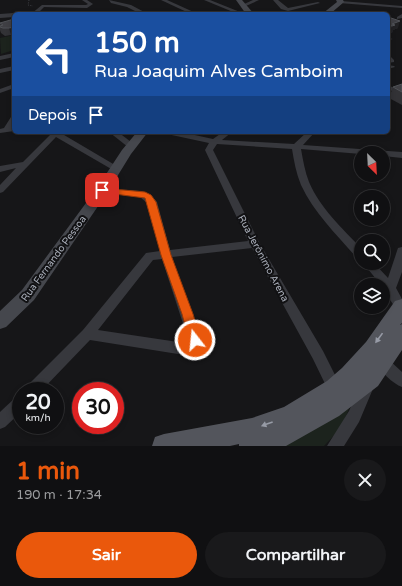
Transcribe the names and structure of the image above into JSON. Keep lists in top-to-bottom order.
{
  "streets": {
    "main road": ["Rua Fernando Pessoa"],
    "street": ["Rua Jerônimo Arena"]
  },
  "north": "bottom right",
  "page": {
    "turn": ["150 m", "Rua Joaquim Alves Camboim"],
    "then": "Depois",
    "speed": "20 km/h",
    "limit": "30",
    "heading": ["1 min", "190 m · 17:34"],
    "buttons": ["Sair", "Compartilhar"]
  }
}
